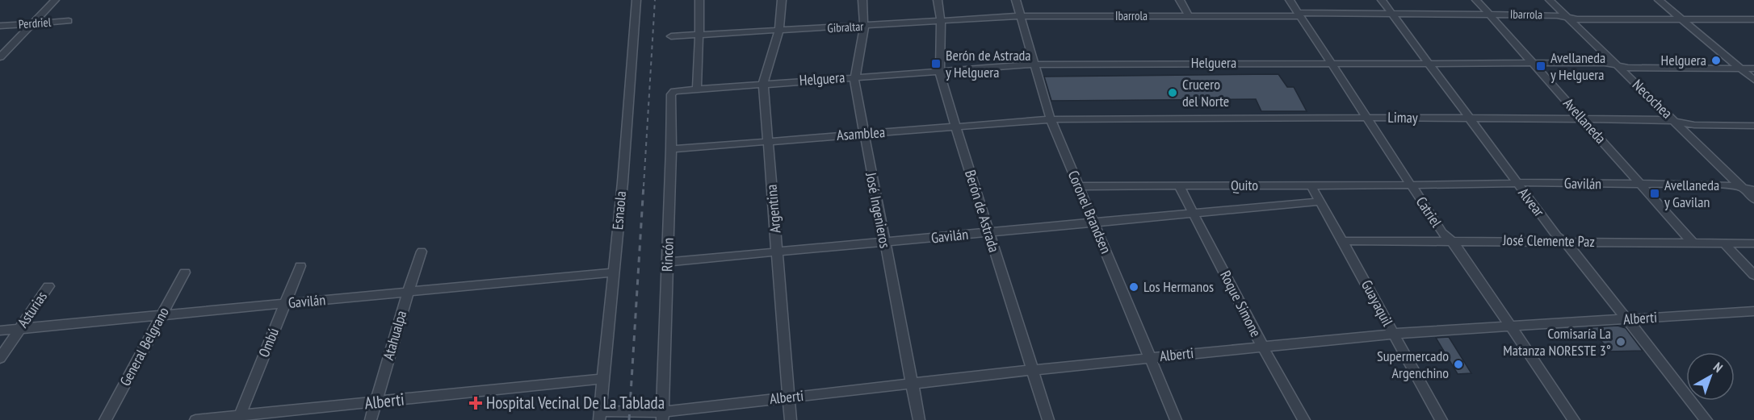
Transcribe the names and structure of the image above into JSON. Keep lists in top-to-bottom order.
{
  "streets": {
    "street": [
      "Ibarrola",
      "Perdriel",
      "Gibraltar",
      "Helguera",
      "Necochea",
      "Limay",
      "Avellaneda",
      "Asamblea",
      "Gavilán",
      "Quito",
      "Alvear",
      "Argentina",
      "Esnaola",
      "José Ingenieros",
      "Berón de Astrada",
      "Coronel Brandsen",
      "Catriel",
      "José Clemente Paz",
      "Rincón",
      "Guayaquil",
      "Roque Simone",
      "Asturias",
      "Alberti",
      "Atahualpa",
      "Ombú",
      "General Belgrano"
    ]
  },
  "crossings": [
    ["Ibarrola", "Gibraltar"],
    ["Ibarrola", "Necochea"],
    ["Ibarrola", "Avellaneda"],
    ["Ibarrola", "Alvear"],
    ["Ibarrola", "Coronel Brandsen"],
    ["Ibarrola", "Catriel"],
    ["Gibraltar", "Argentina"],
    ["Gibraltar", "José Ingenieros"],
    ["Gibraltar", "Berón de Astrada"],
    ["Gibraltar", "Coronel Brandsen"],
    ["Helguera", "Necochea"],
    ["Helguera", "Avellaneda"],
    ["Helguera", "Alvear"],
    ["Helguera", "Argentina"],
    ["Helguera", "José Ingenieros"],
    ["Helguera", "Berón de Astrada"],
    ["Helguera", "Coronel Brandsen"],
    ["Helguera", "Catriel"],
    ["Helguera", "Rincón"],
    ["Necochea", "Limay"],
    ["Necochea", "Gavilán"],
    ["Limay", "Avellaneda"],
    ["Limay", "Asamblea"],
    ["Limay", "Alvear"],
    ["Limay", "Coronel Brandsen"],
    ["Limay", "Catriel"],
    ["Avellaneda", "Gavilán"],
    ["Avellaneda", "José Clemente Paz"],
    ["Asamblea", "Argentina"],
    ["Asamblea", "José Ingenieros"],
    ["Asamblea", "Berón de Astrada"],
    ["Asamblea", "Coronel Brandsen"],
    ["Asamblea", "Rincón"],
    ["Gavilán", "Quito"],
    ["Gavilán", "Alvear"],
    ["Gavilán", "Argentina"],
    ["Gavilán", "Esnaola"],
    ["Gavilán", "José Ingenieros"],
    ["Gavilán", "Berón de Astrada"],
    ["Gavilán", "Coronel Brandsen"],
    ["Gavilán", "Catriel"],
    ["Gavilán", "Rincón"],
    ["Gavilán", "Guayaquil"],
    ["Gavilán", "Roque Simone"],
    ["Gavilán", "Asturias"],
    ["Gavilán", "Atahualpa"],
    ["Gavilán", "Ombú"],
    ["Gavilán", "General Belgrano"],
    ["Quito", "Coronel Brandsen"],
    ["Quito", "Catriel"],
    ["Quito", "Guayaquil"],
    ["Quito", "Roque Simone"],
    ["Alvear", "José Clemente Paz"],
    ["Alvear", "Alberti"],
    ["Argentina", "Alberti"],
    ["Esnaola", "Alberti"],
    ["José Ingenieros", "Alberti"],
    ["Berón de Astrada", "Alberti"],
    ["Coronel Brandsen", "Alberti"],
    ["Catriel", "José Clemente Paz"],
    ["Catriel", "Alberti"],
    ["José Clemente Paz", "Guayaquil"],
    ["Rincón", "Alberti"],
    ["Guayaquil", "Alberti"],
    ["Roque Simone", "Alberti"],
    ["Alberti", "Atahualpa"],
    ["Alberti", "Ombú"]
  ],
  "places": {
    "other": [
      "Helguera",
      "Crucero del Norte",
      "Los Hermanos",
      "Comisaría La Matanza NORESTE 3°",
      "Supermercado Argenchino"
    ],
    "transit": ["Berón de Astrada y Helguera", "Avellaneda y Helguera", "Avellaneda y Gavilan"],
    "health": ["Hospital Vecinal De La Tablada"]
  },
  "north": "top right"
}
